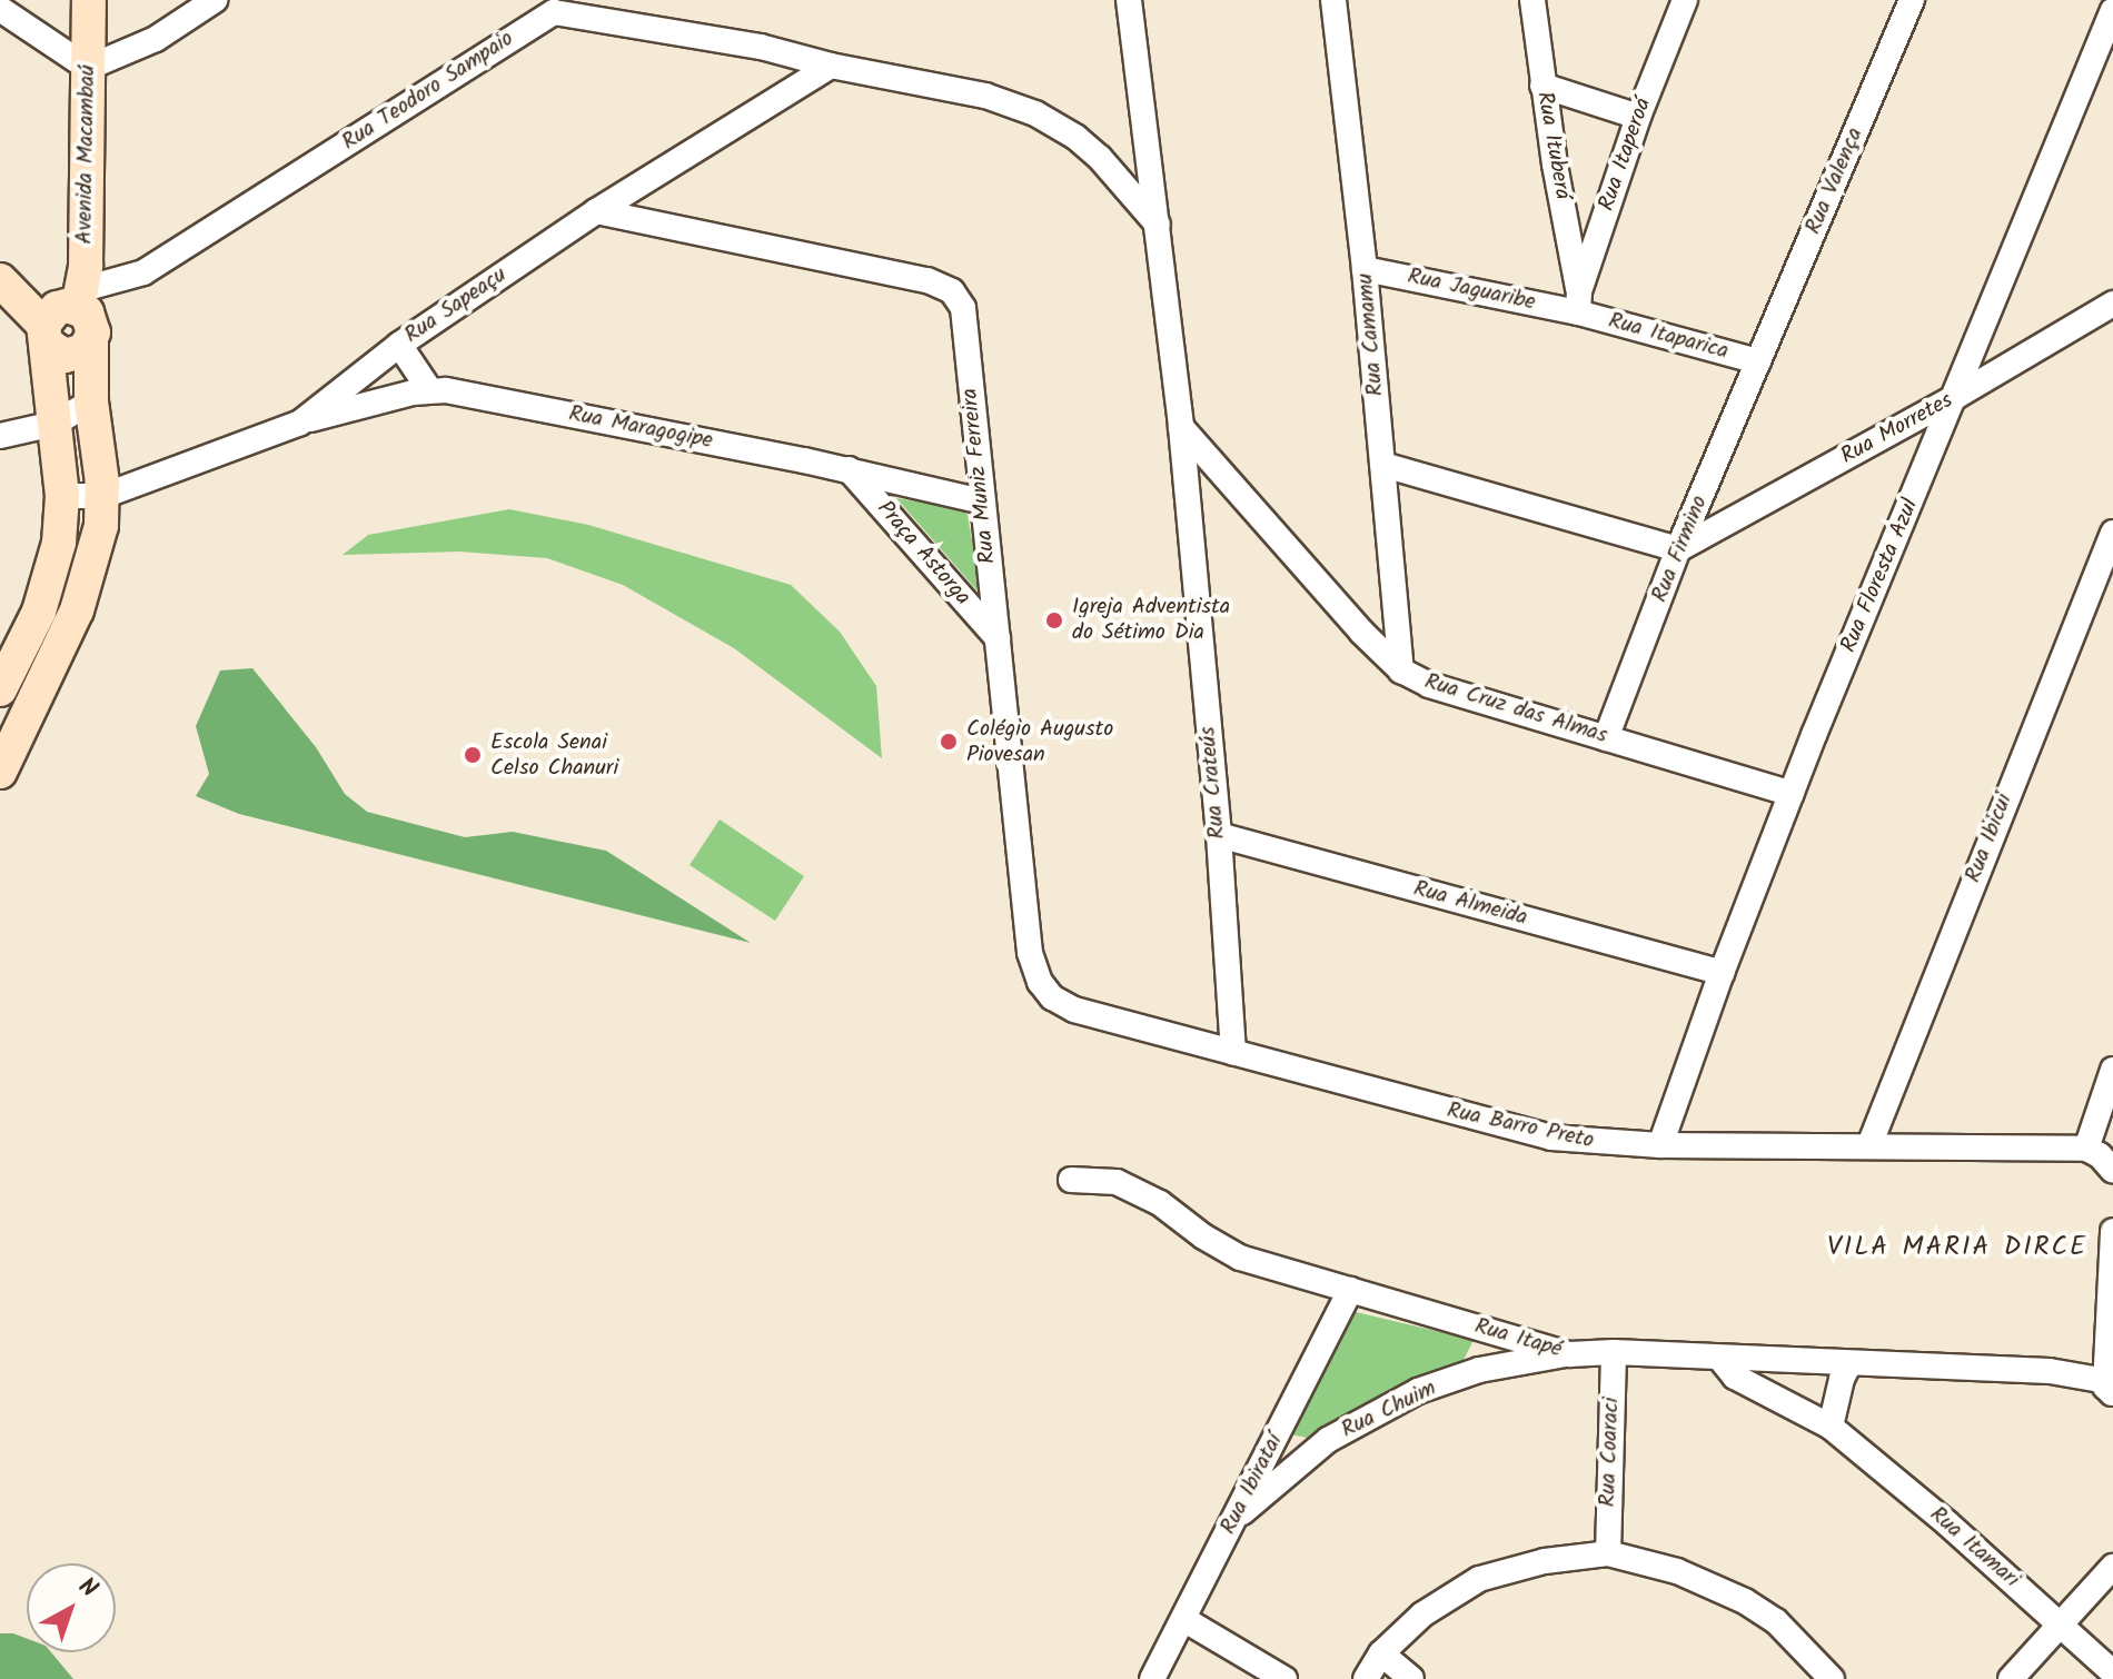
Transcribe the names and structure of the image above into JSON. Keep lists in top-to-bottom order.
{
  "streets": {
    "street": [
      "Rua Teodoro Sampaio",
      "Rua Ituberá",
      "Avenida Macambaú",
      "Rua Itaperoá",
      "Rua Valença",
      "Rua Jaguaribe",
      "Rua Sapeaçu",
      "Rua Camamu",
      "Rua Itaparica",
      "Rua Maragogipe",
      "Rua Morretes",
      "Rua Muniz Ferreira",
      "Rua Firmino",
      "Praça Astorga",
      "Rua Floresta Azul",
      "Rua Cruz das Almas",
      "Rua Crateús",
      "Rua Ibicui",
      "Rua Almeida",
      "Rua Barro Preto",
      "Rua Itapé",
      "Rua Chuim",
      "Rua Coaraci",
      "Rua Ibirataí",
      "Rua Itamari"
    ]
  },
  "crossings": [
    ["Rua Teodoro Sampaio", "Avenida Macambaú"],
    ["Rua Teodoro Sampaio", "Rua Sapeaçu"],
    ["Rua Teodoro Sampaio", "Rua Crateús"],
    ["Rua Ituberá", "Rua Itaperoá"],
    ["Rua Ituberá", "Rua Jaguaribe"],
    ["Rua Ituberá", "Rua Itaparica"],
    ["Rua Itaperoá", "Rua Jaguaribe"],
    ["Rua Itaperoá", "Rua Itaparica"],
    ["Rua Valença", "Rua Itaparica"],
    ["Rua Valença", "Rua Firmino"],
    ["Rua Jaguaribe", "Rua Camamu"],
    ["Rua Jaguaribe", "Rua Itaparica"],
    ["Rua Sapeaçu", "Rua Maragogipe"],
    ["Rua Sapeaçu", "Rua Muniz Ferreira"],
    ["Rua Camamu", "Rua Cruz das Almas"],
    ["Rua Itaparica", "Rua Firmino"],
    ["Rua Maragogipe", "Rua Muniz Ferreira"],
    ["Rua Maragogipe", "Praça Astorga"],
    ["Rua Morretes", "Rua Firmino"],
    ["Rua Morretes", "Rua Floresta Azul"],
    ["Rua Muniz Ferreira", "Praça Astorga"],
    ["Rua Muniz Ferreira", "Rua Barro Preto"],
    ["Rua Firmino", "Rua Cruz das Almas"],
    ["Rua Floresta Azul", "Rua Cruz das Almas"],
    ["Rua Floresta Azul", "Rua Almeida"],
    ["Rua Floresta Azul", "Rua Barro Preto"],
    ["Rua Cruz das Almas", "Rua Crateús"],
    ["Rua Crateús", "Rua Almeida"],
    ["Rua Crateús", "Rua Barro Preto"],
    ["Rua Ibicui", "Rua Barro Preto"],
    ["Rua Itapé", "Rua Chuim"],
    ["Rua Itapé", "Rua Coaraci"],
    ["Rua Itapé", "Rua Ibirataí"],
    ["Rua Itapé", "Rua Itamari"],
    ["Rua Chuim", "Rua Ibirataí"]
  ],
  "districts": ["VILA MARIA DIRCE"],
  "places": ["Igreja Adventista do Sétimo Dia", "Colégio Augusto Piovesan", "Escola Senai Celso Chanuri"],
  "north": "top right"
}
